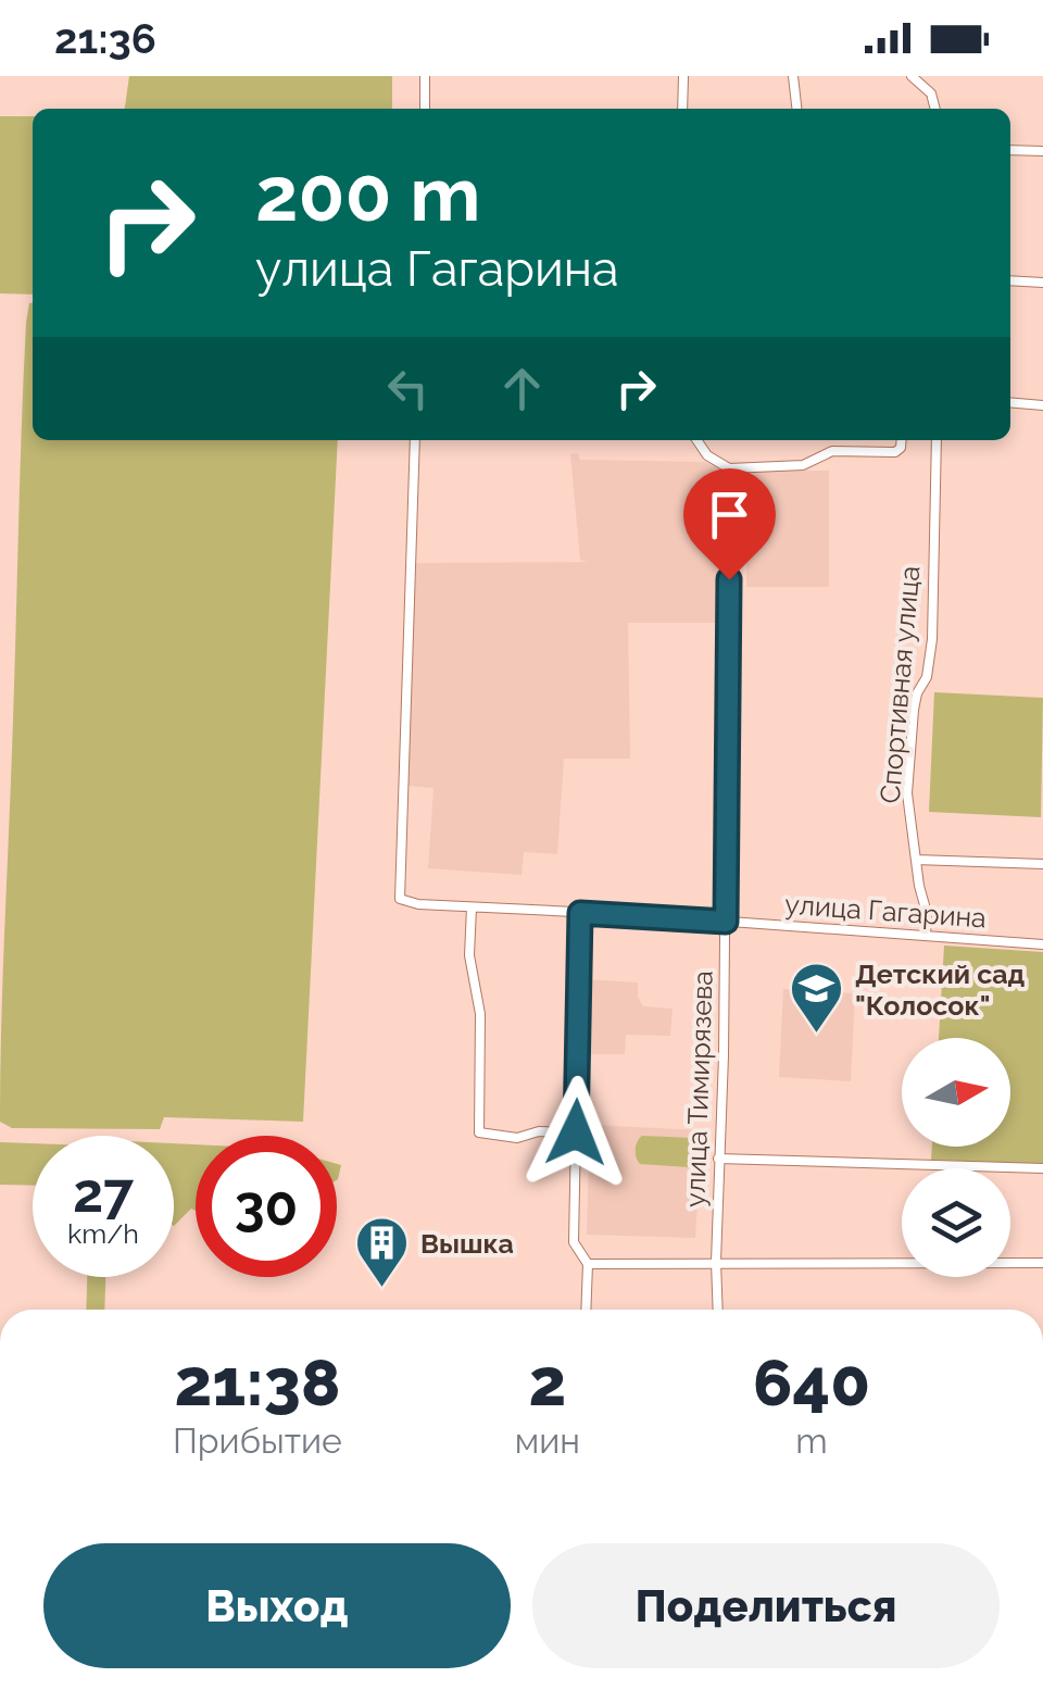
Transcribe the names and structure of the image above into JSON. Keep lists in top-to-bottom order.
{
  "streets": {
    "street": ["Спортивная улица", "улица Гагарина", "улица Тимирязева"]
  },
  "crossings": [
    ["Спортивная улица", "улица Гагарина"],
    ["улица Гагарина", "улица Тимирязева"]
  ],
  "places": {
    "school or university": ["Детский сад \"Колосок\""],
    "building": ["Вышка"]
  },
  "north": "right",
  "page": {
    "status": "21:36",
    "turn": ["200 m", "улица Гагарина"],
    "speed": "27 km/h",
    "limit": "30",
    "eta": [
      "21:38",
      "Прибытие",
      "2",
      "мин",
      "640",
      "m"
    ],
    "buttons": ["Выход", "Поделиться"]
  }
}
